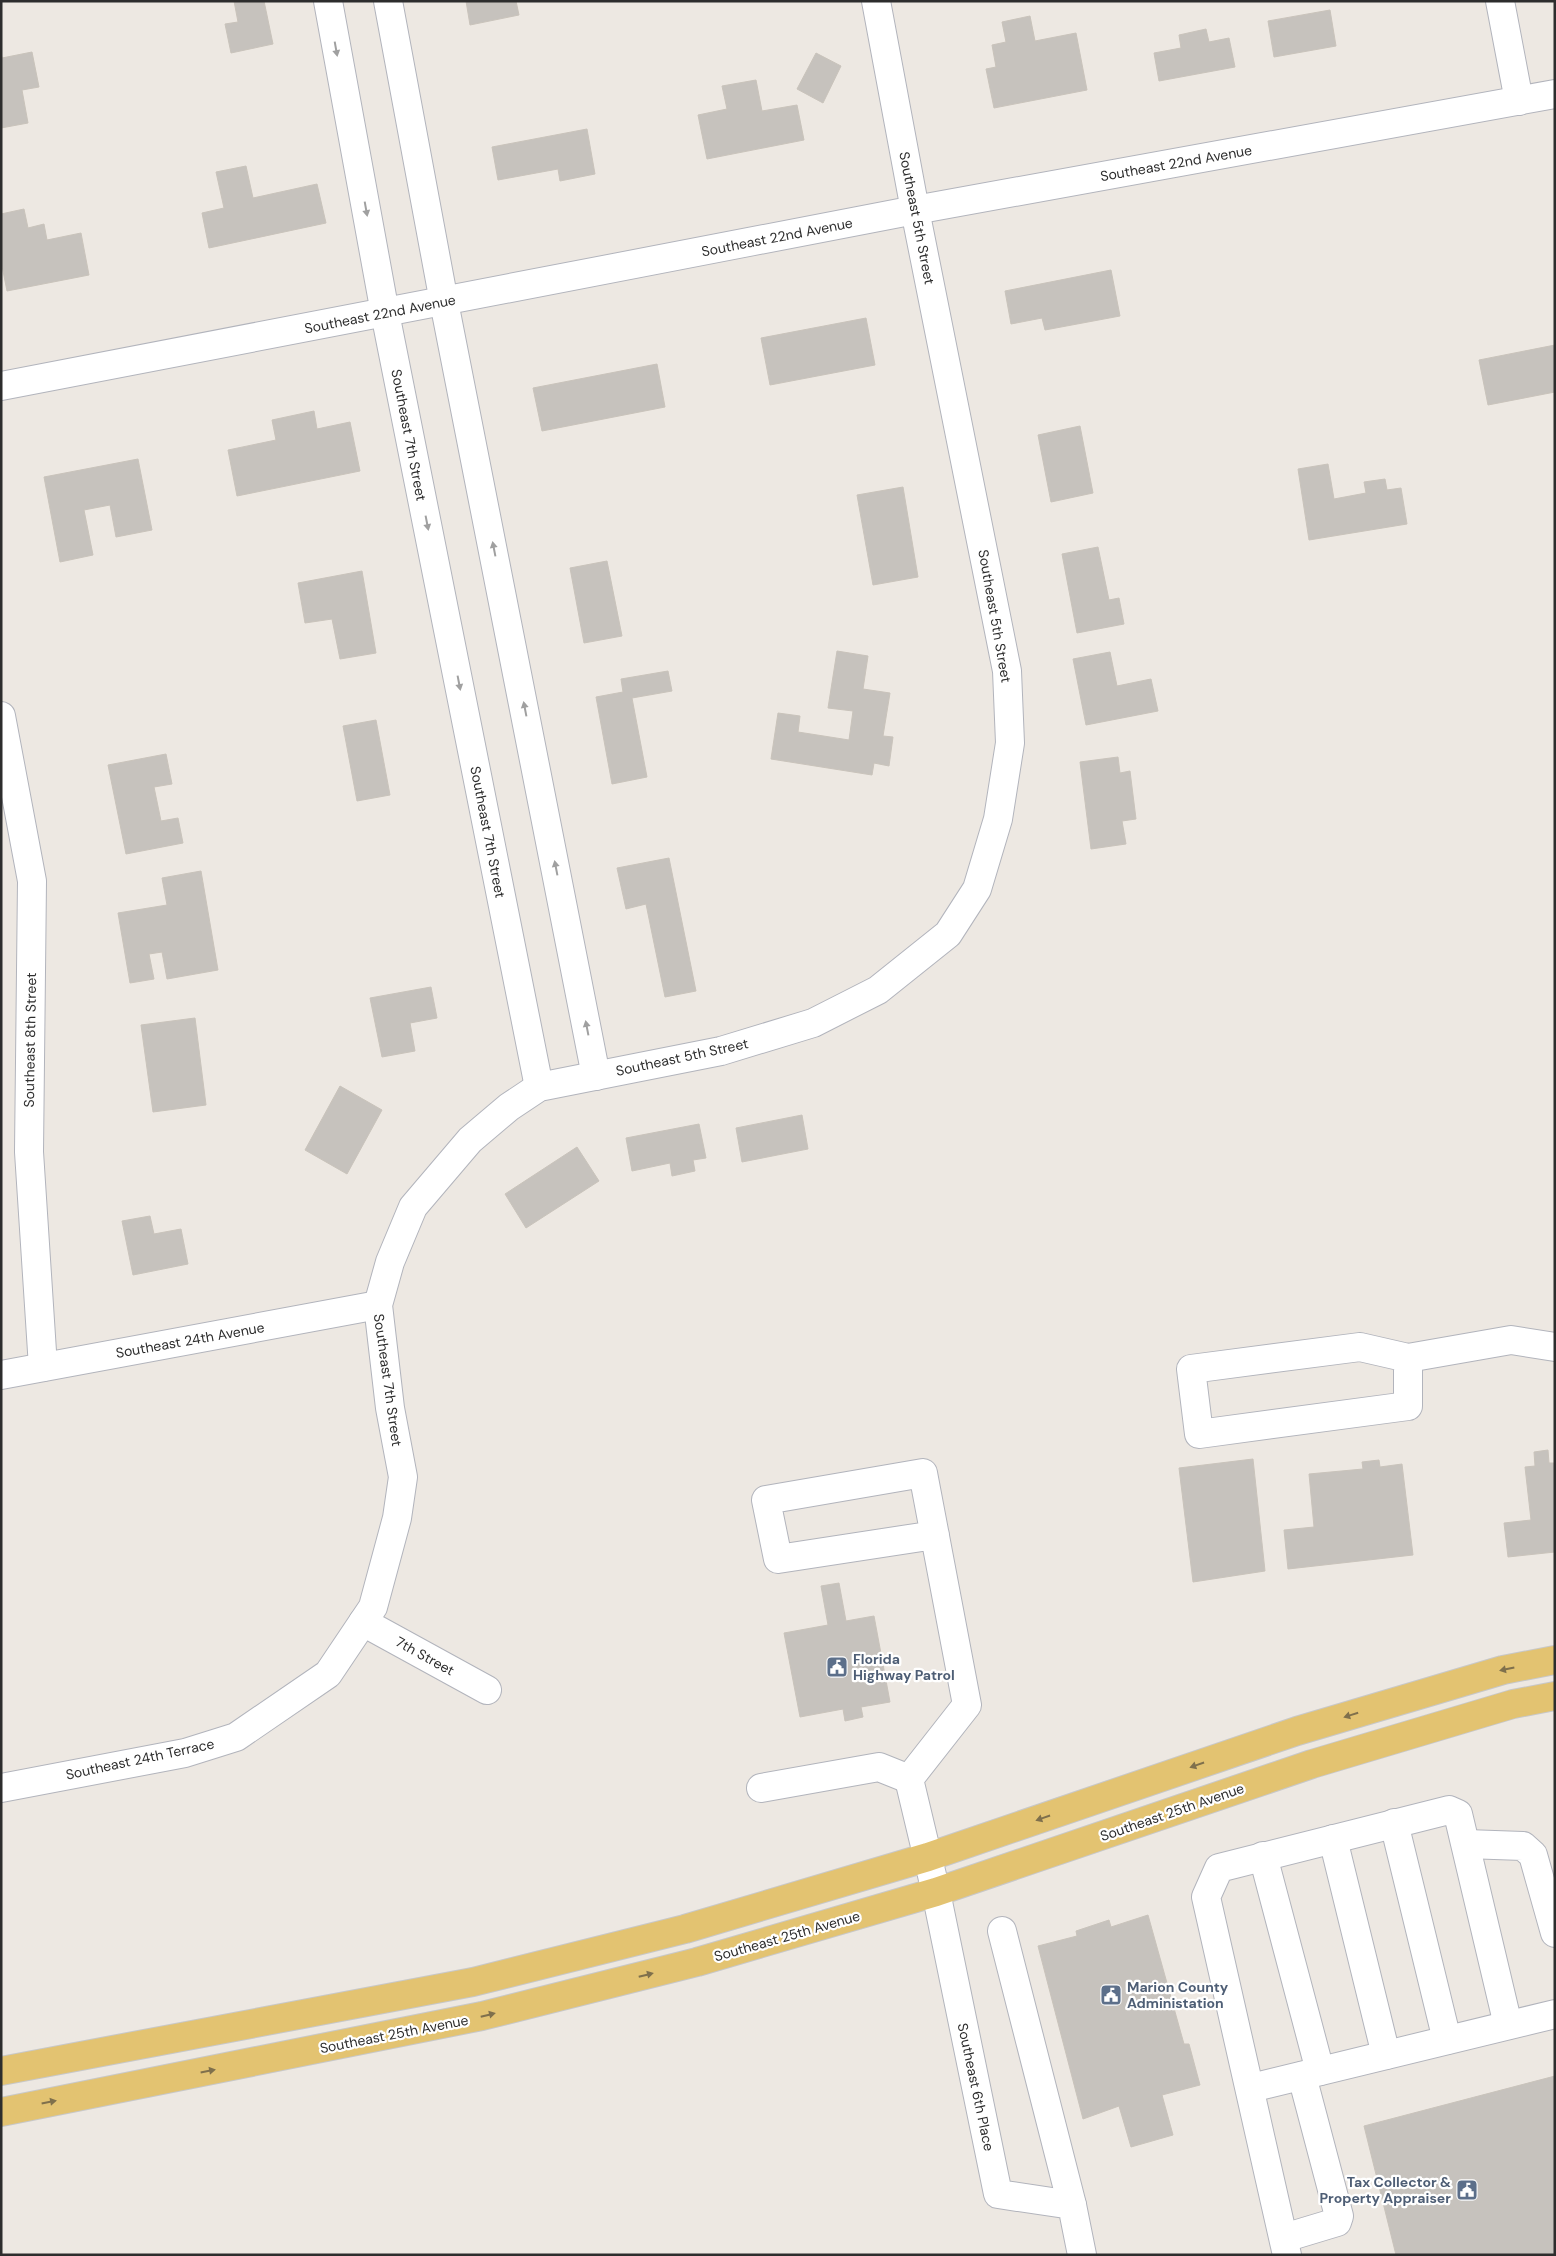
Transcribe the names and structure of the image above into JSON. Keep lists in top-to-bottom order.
{
  "streets": {
    "main road": ["Southeast 25th Avenue"],
    "street": [
      "Southeast 22nd Avenue",
      "Southeast 5th Street",
      "Southeast 7th Street",
      "Southeast 8th Street",
      "Southeast 24th Avenue",
      "7th Street",
      "Southeast 24th Terrace",
      "Southeast 6th Place"
    ]
  },
  "crossings": [
    ["Southeast 22nd Avenue", "Southeast 5th Street"],
    ["Southeast 22nd Avenue", "Southeast 7th Street"],
    ["Southeast 5th Street", "Southeast 7th Street"],
    ["Southeast 7th Street", "Southeast 24th Avenue"],
    ["Southeast 7th Street", "7th Street"],
    ["Southeast 7th Street", "Southeast 24th Terrace"],
    ["Southeast 8th Street", "Southeast 24th Avenue"],
    ["7th Street", "Southeast 24th Terrace"],
    ["Southeast 25th Avenue", "Southeast 6th Place"]
  ],
  "places": {
    "public building": ["Florida Highway Patrol", "Marion County Administation", "Tax Collector & Property Appraiser"]
  }
}
